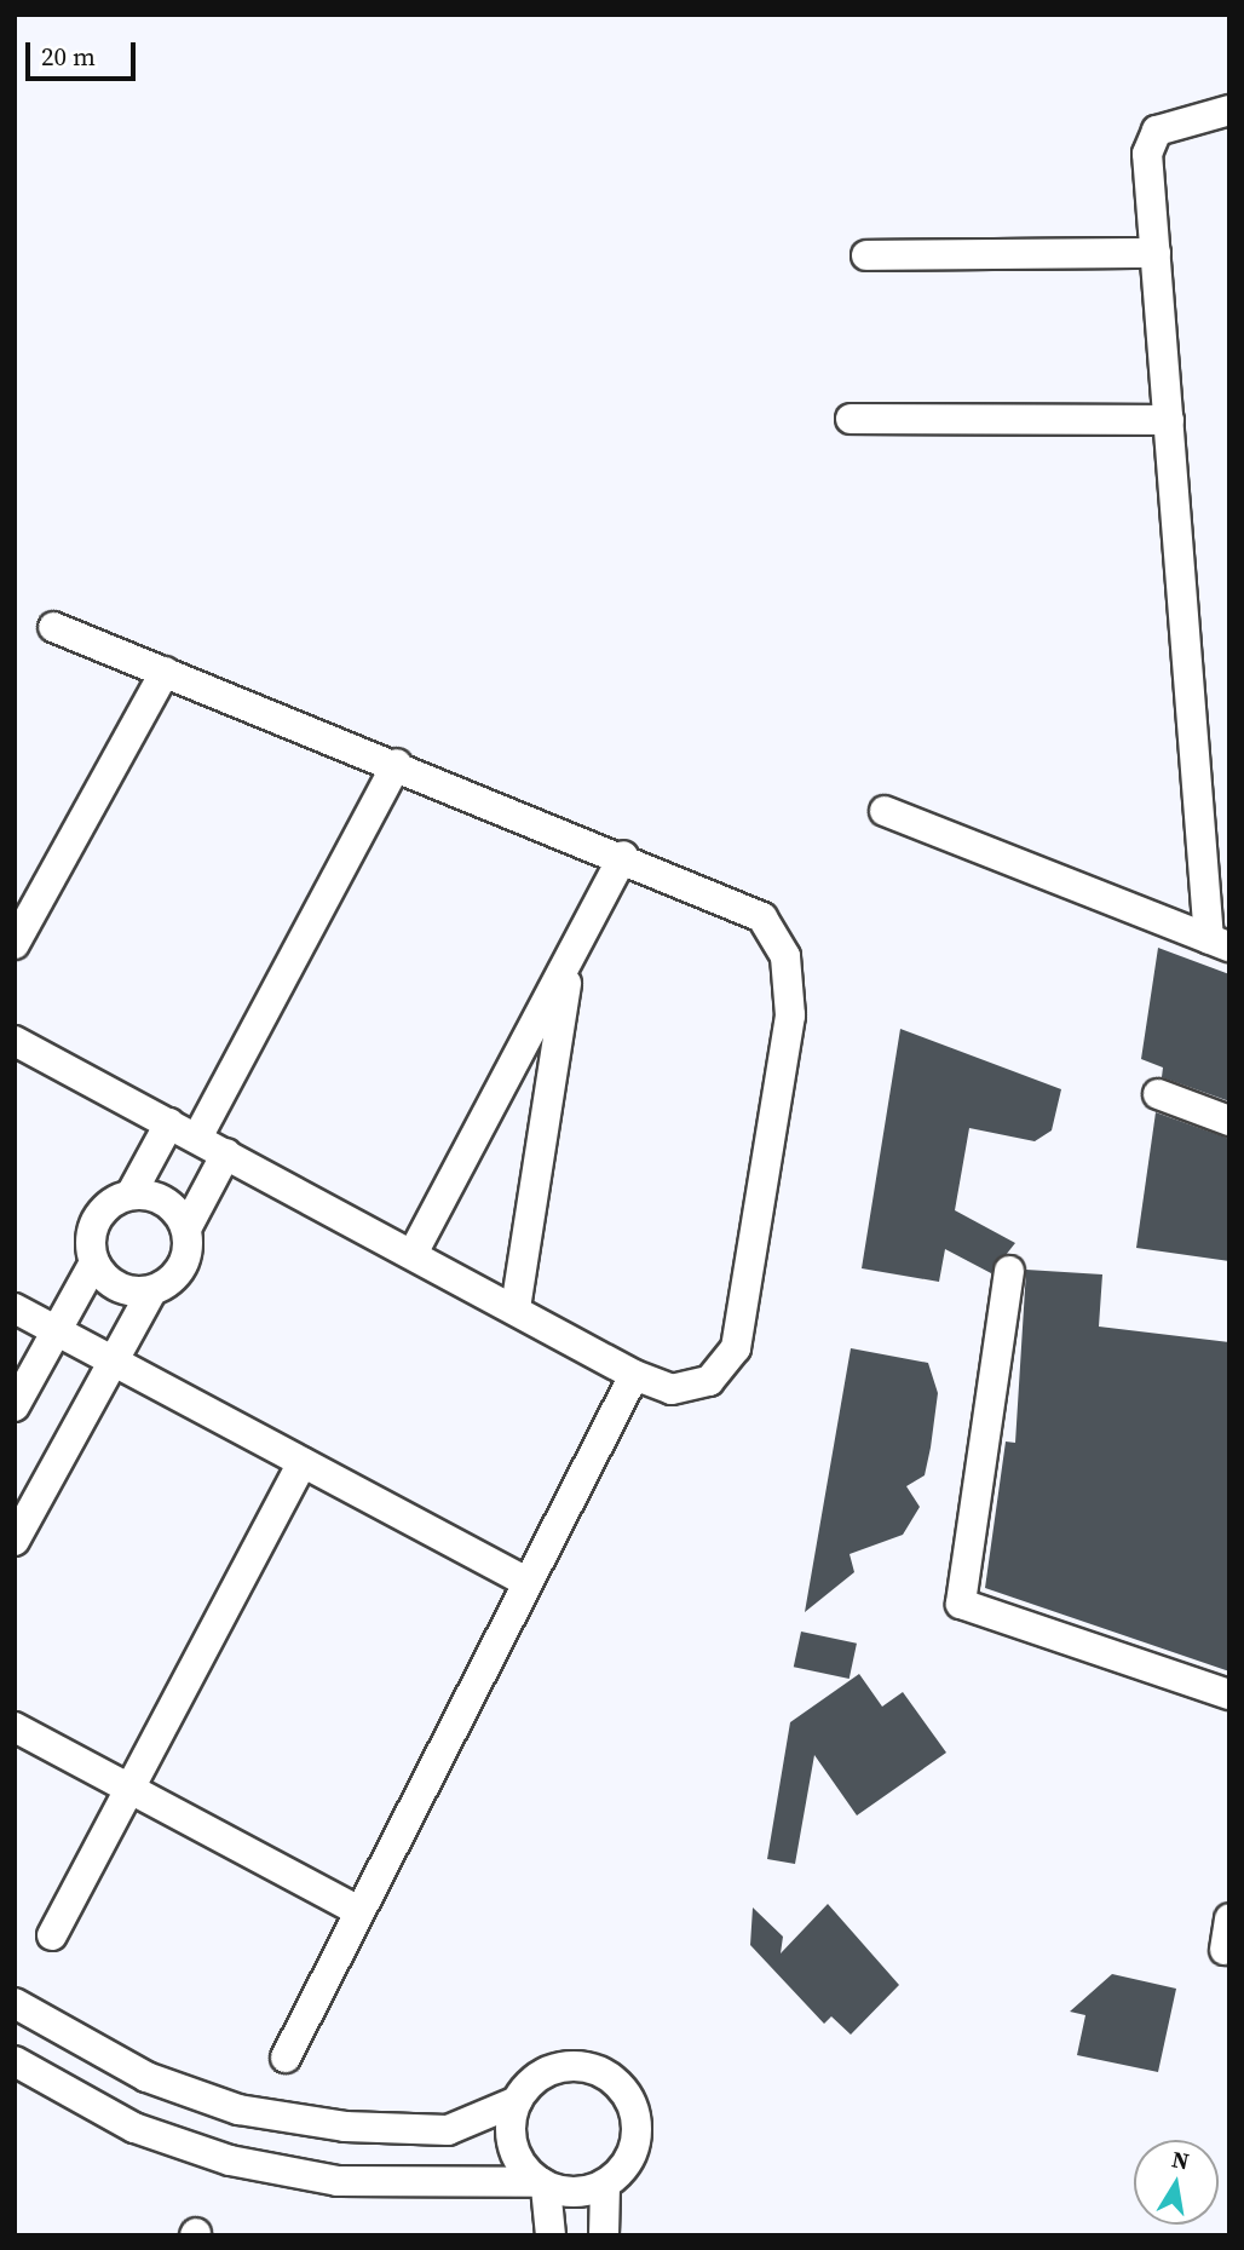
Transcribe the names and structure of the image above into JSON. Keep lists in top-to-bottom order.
{
  "scale_bar": "20 m",
  "north": "top"
}
